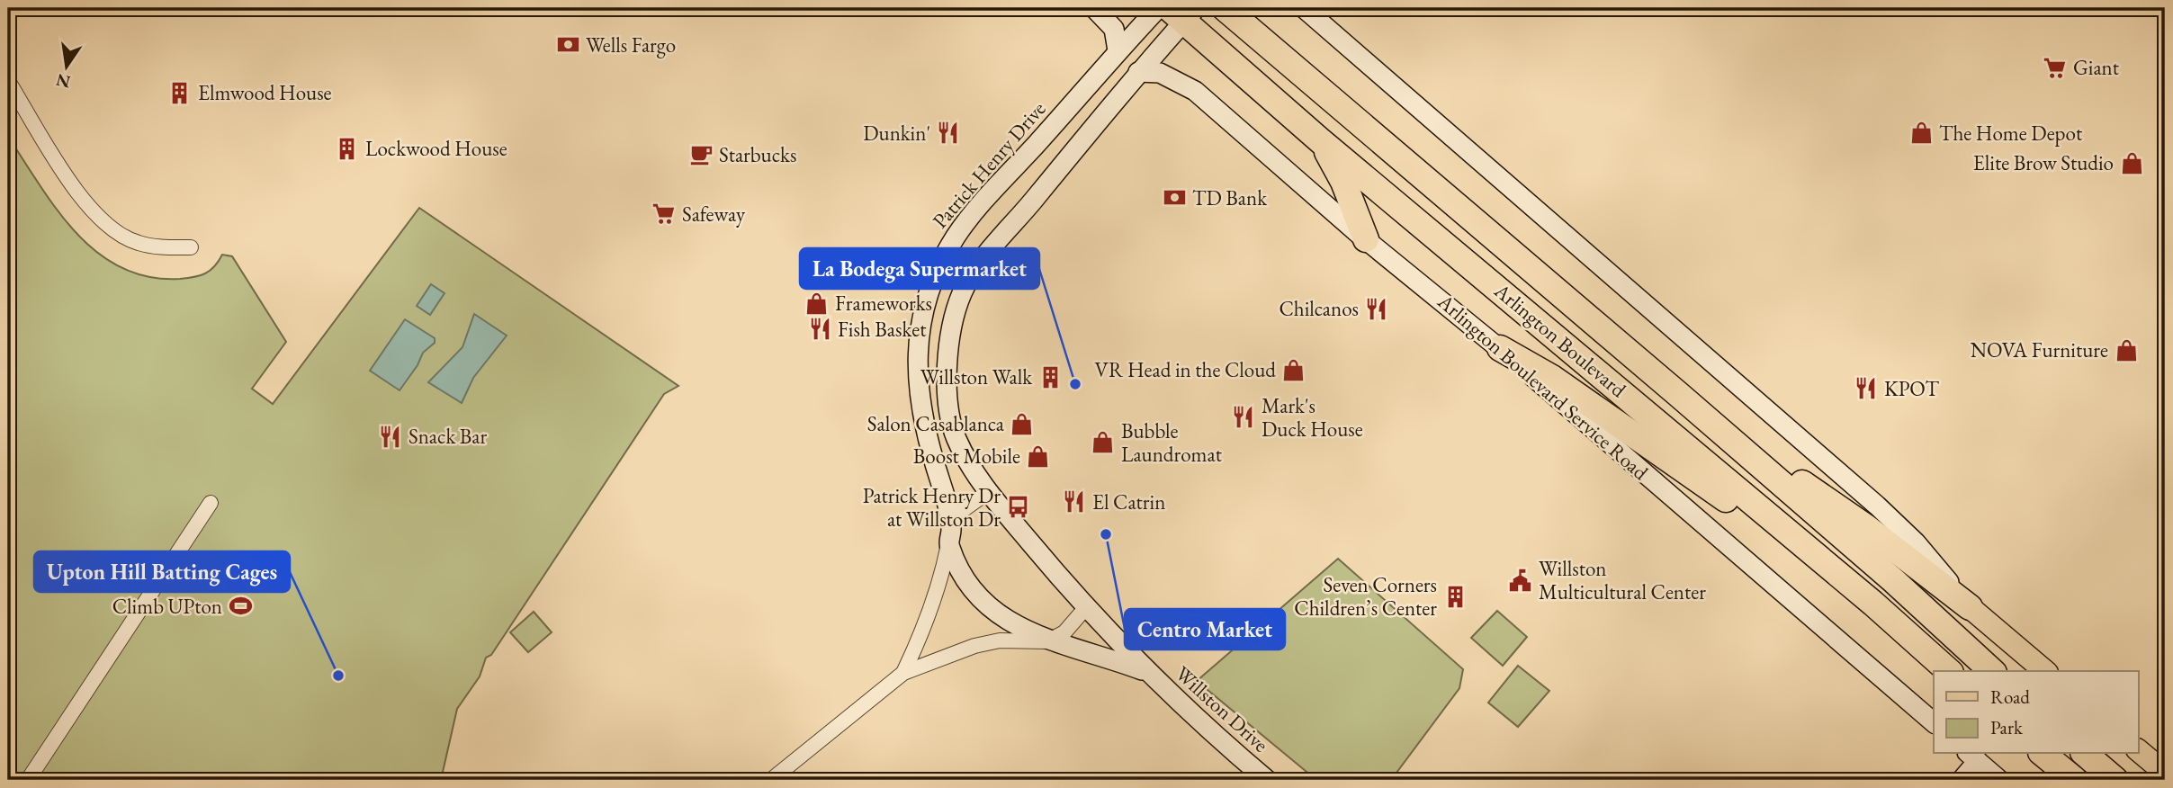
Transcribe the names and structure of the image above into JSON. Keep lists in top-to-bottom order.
{
  "streets": {
    "highway": ["Arlington Boulevard"],
    "street": ["Patrick Henry Drive", "Arlington Boulevard Service Road", "Willston Drive"]
  },
  "crossings": [
    ["Patrick Henry Drive", "Willston Drive"]
  ],
  "places": {
    "bank": ["Wells Fargo", "TD Bank"],
    "supermarket": ["Giant", "Safeway"],
    "building": [
      "Elmwood House",
      "Lockwood House",
      "Willston Walk",
      "Seven Corners Children’s Center"
    ],
    "restaurant": [
      "Dunkin'",
      "Chilcanos",
      "Fish Basket",
      "KPOT",
      "Mark's Duck House",
      "Snack Bar",
      "El Catrin"
    ],
    "shop": [
      "The Home Depot",
      "Elite Brow Studio",
      "Frameworks",
      "NOVA Furniture",
      "VR Head in the Cloud",
      "Salon Casablanca",
      "Bubble Laundromat",
      "Boost Mobile"
    ],
    "cafe": ["Starbucks"],
    "other": ["La Bodega Supermarket", "Centro Market", "Upton Hill Batting Cages"],
    "bus stop": ["Patrick Henry Dr at Willston Dr"],
    "public building": ["Willston Multicultural Center"],
    "sports": ["Climb UPton"]
  },
  "legend": ["Road", "Park"],
  "north": "bottom"
}
